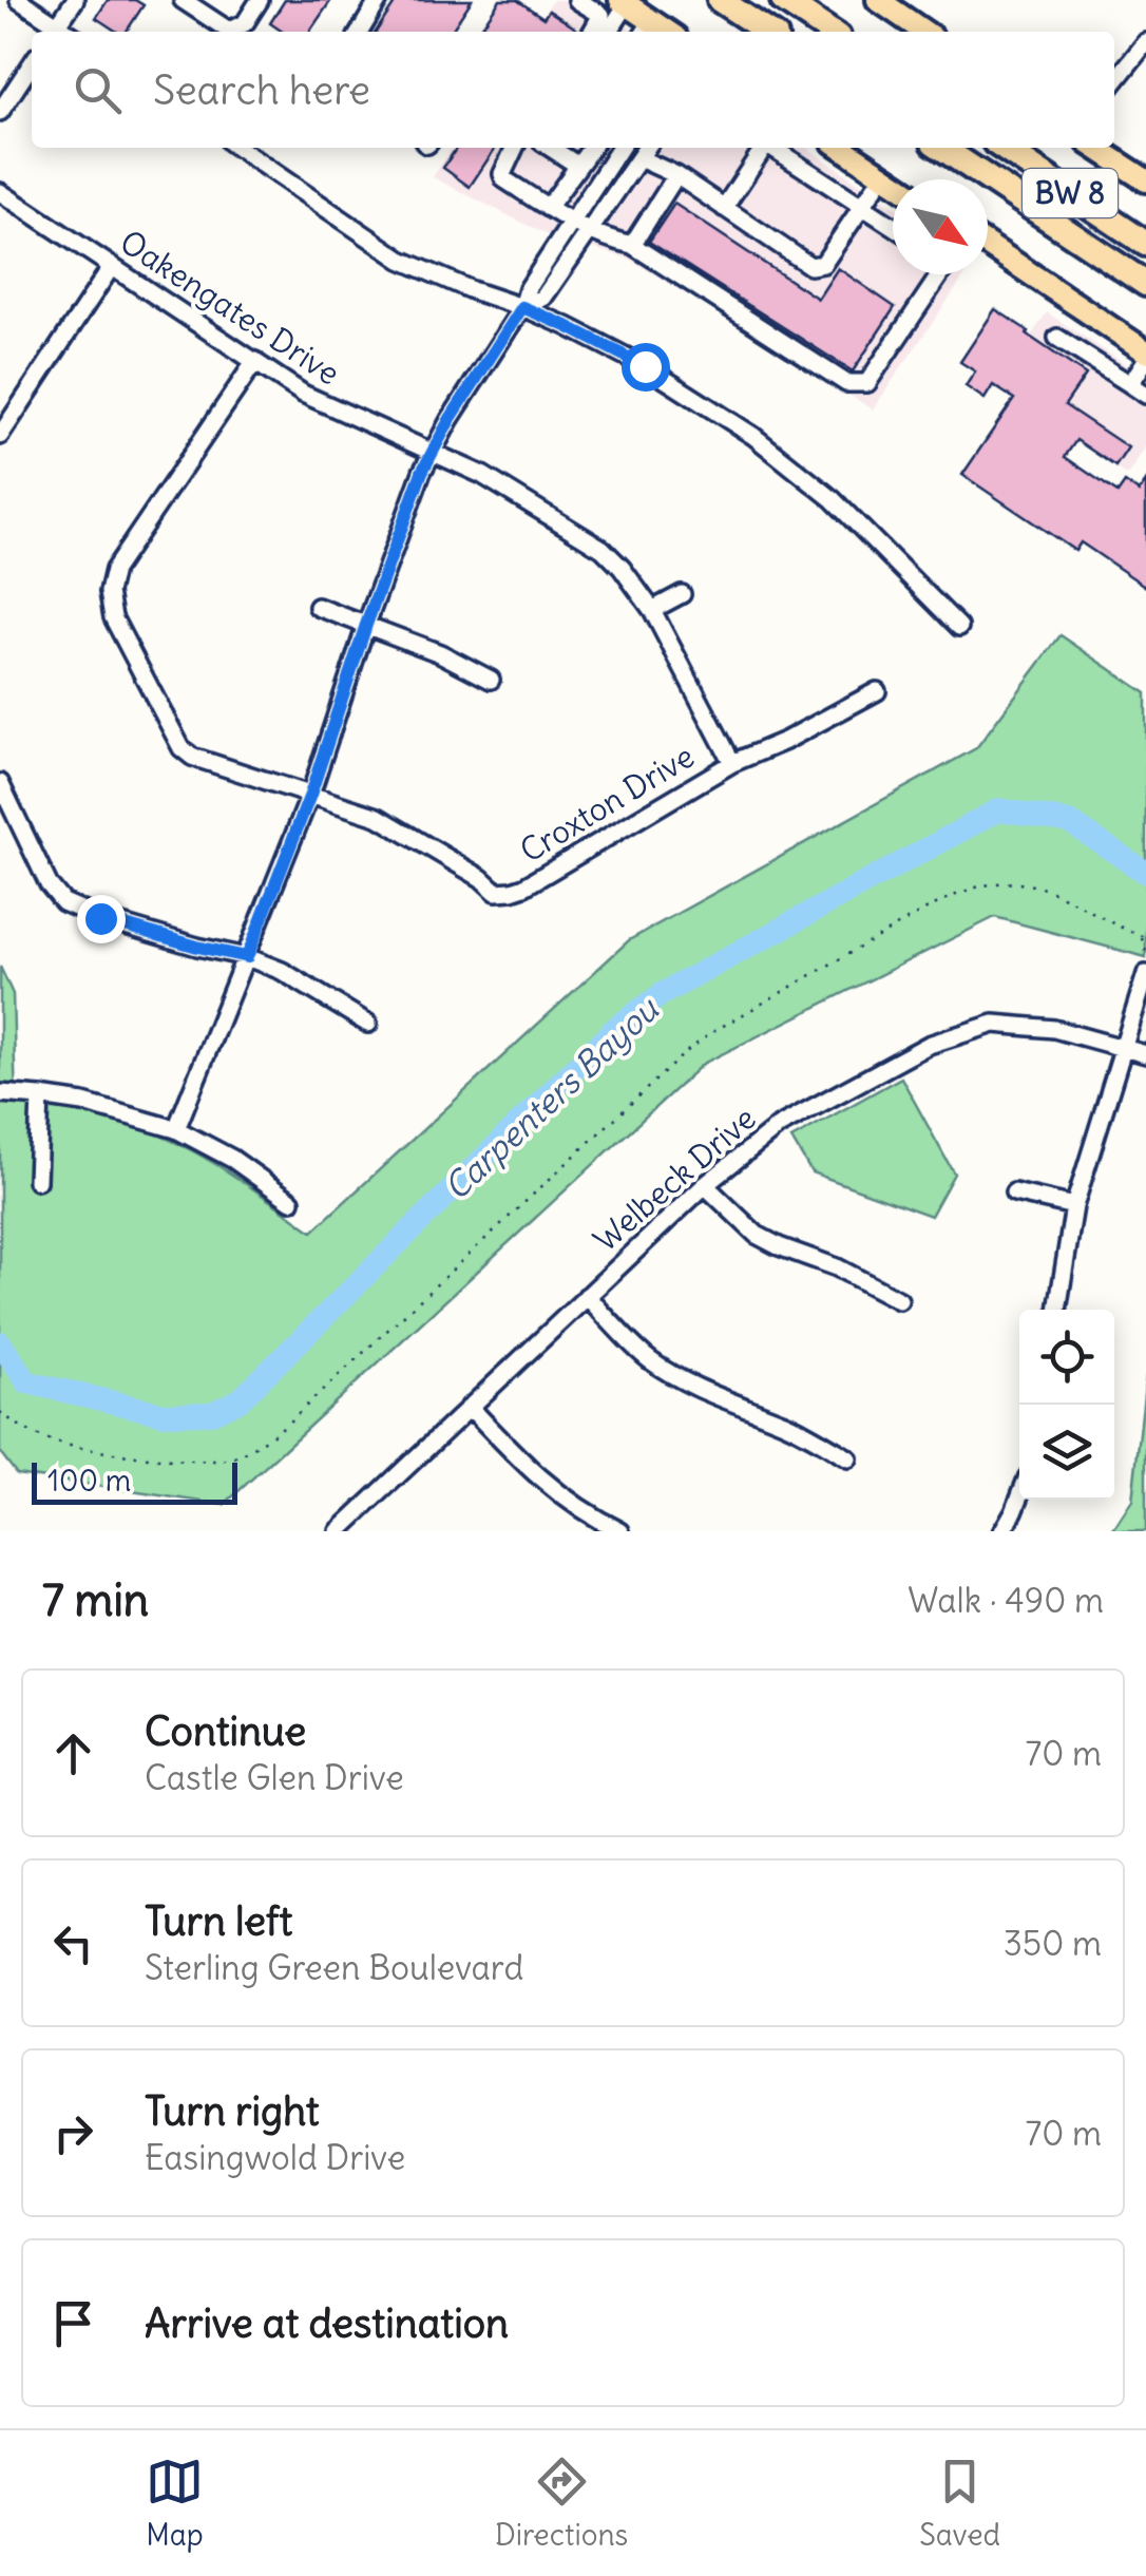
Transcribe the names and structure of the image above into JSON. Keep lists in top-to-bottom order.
{
  "streets": {
    "highway": ["BW 8"],
    "street": ["Oakengates Drive", "Croxton Drive", "Welbeck Drive"]
  },
  "crossings": [
    ["Oakengates Drive", "Croxton Drive"]
  ],
  "water": ["Carpenters Bayou"],
  "scale_bar": "100 m",
  "north": "bottom right",
  "page": {
    "search": "Search here",
    "scale": "100 m",
    "heading": ["7 min", "Walk · 490 m"],
    "list": [
      ["Continue", "Castle Glen Drive", "70 m"],
      ["Turn left", "Sterling Green Boulevard", "350 m"],
      ["Turn right", "Easingwold Drive", "70 m"],
      "Arrive at destination"
    ],
    "nav": ["Map", "Directions", "Saved"]
  }
}
